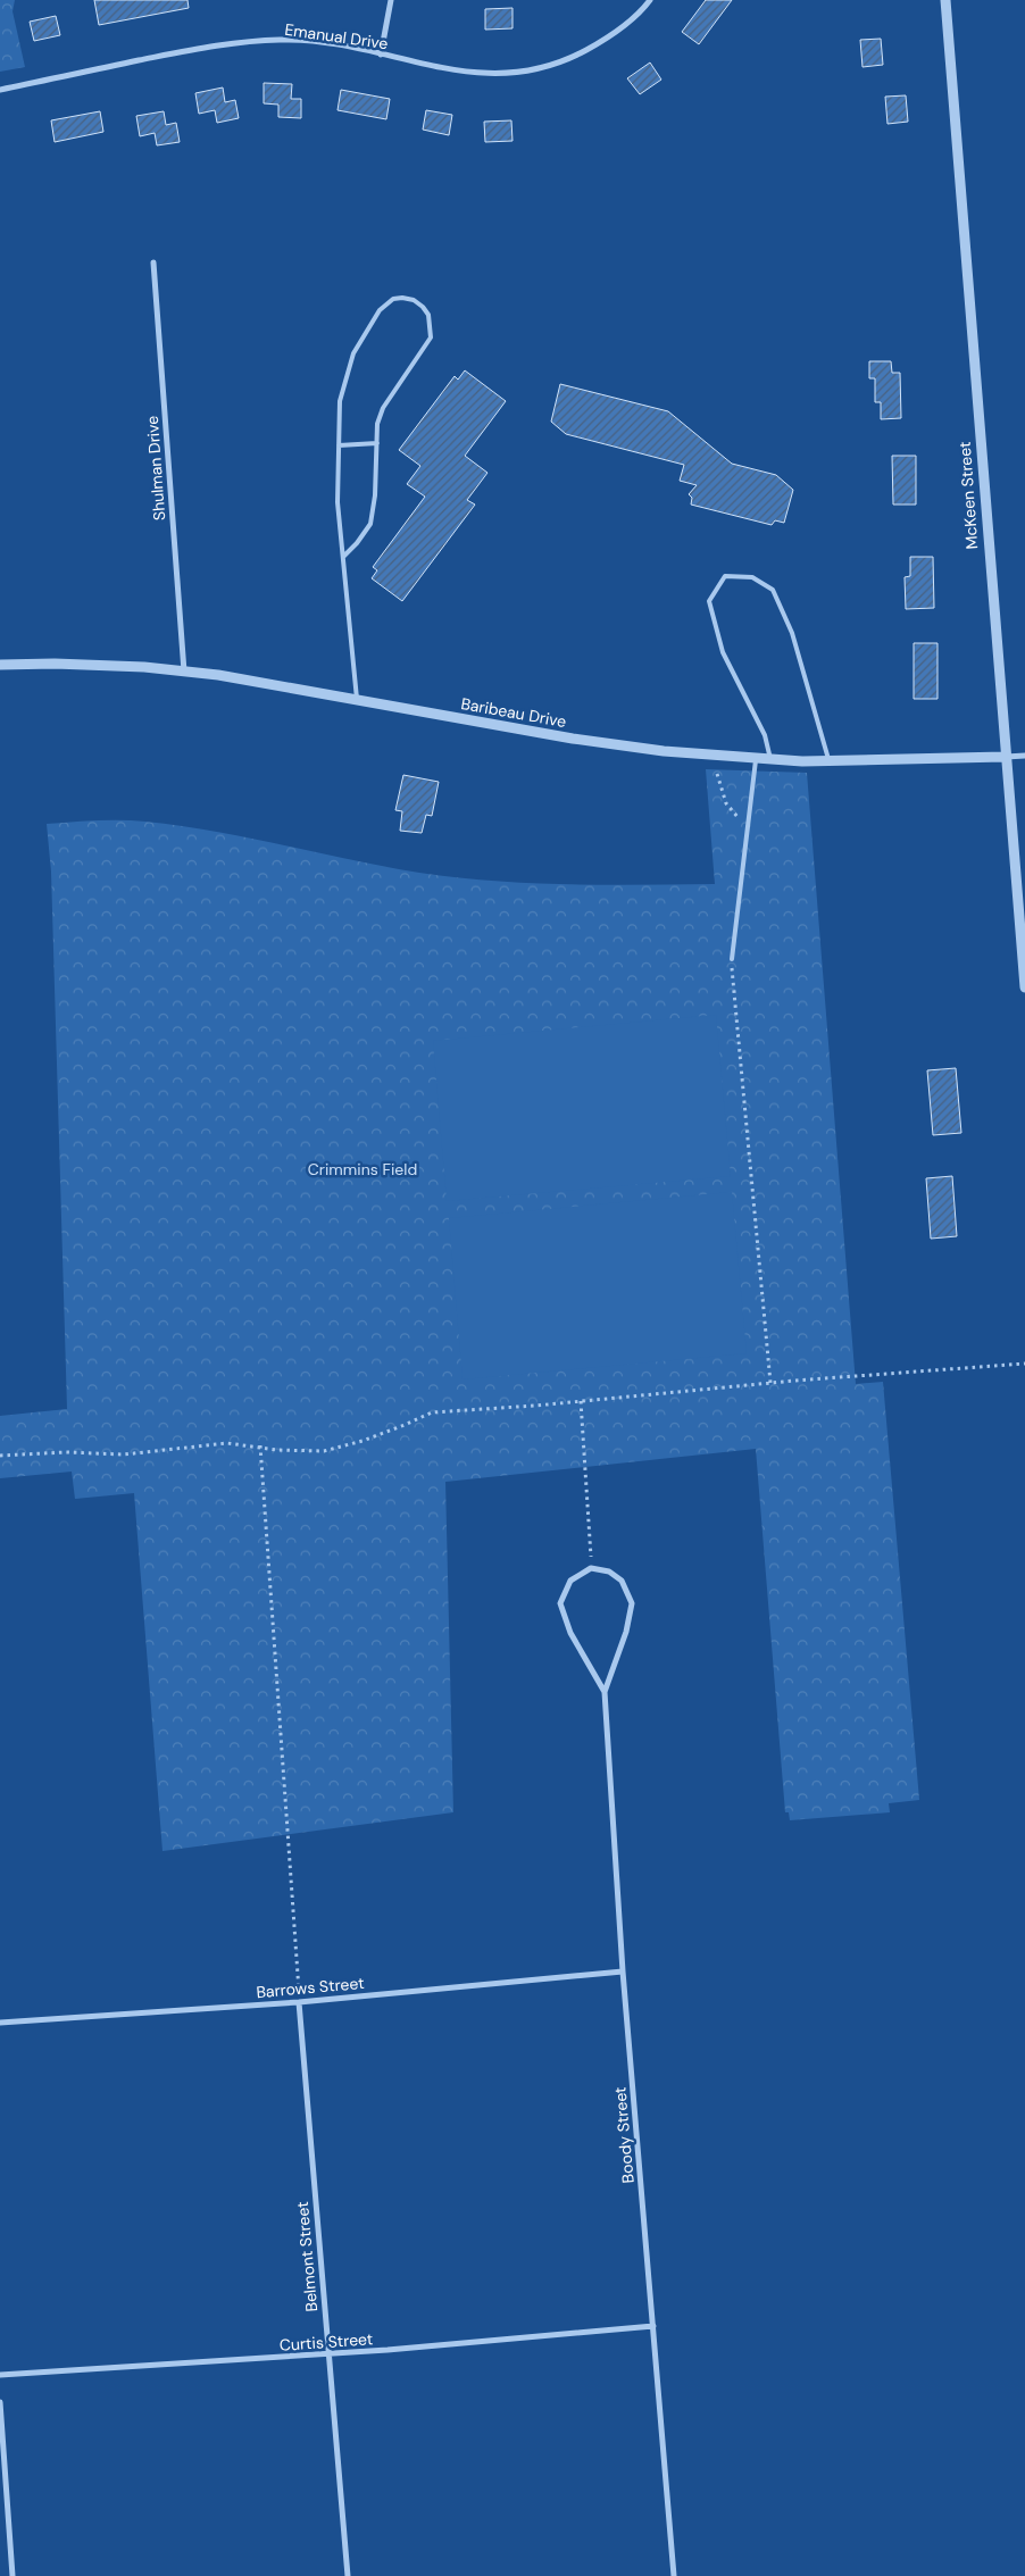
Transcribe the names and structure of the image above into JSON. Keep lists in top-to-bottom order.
{
  "streets": {
    "street": [
      "Emanual Drive",
      "Shulman Drive",
      "McKeen Street",
      "Baribeau Drive",
      "Barrows Street",
      "Boody Street",
      "Belmont Street",
      "Curtis Street"
    ]
  },
  "crossings": [
    ["Shulman Drive", "Baribeau Drive"],
    ["McKeen Street", "Baribeau Drive"],
    ["Barrows Street", "Boody Street"],
    ["Barrows Street", "Belmont Street"],
    ["Boody Street", "Curtis Street"],
    ["Belmont Street", "Curtis Street"]
  ],
  "parks": ["Crimmins Field"]
}
